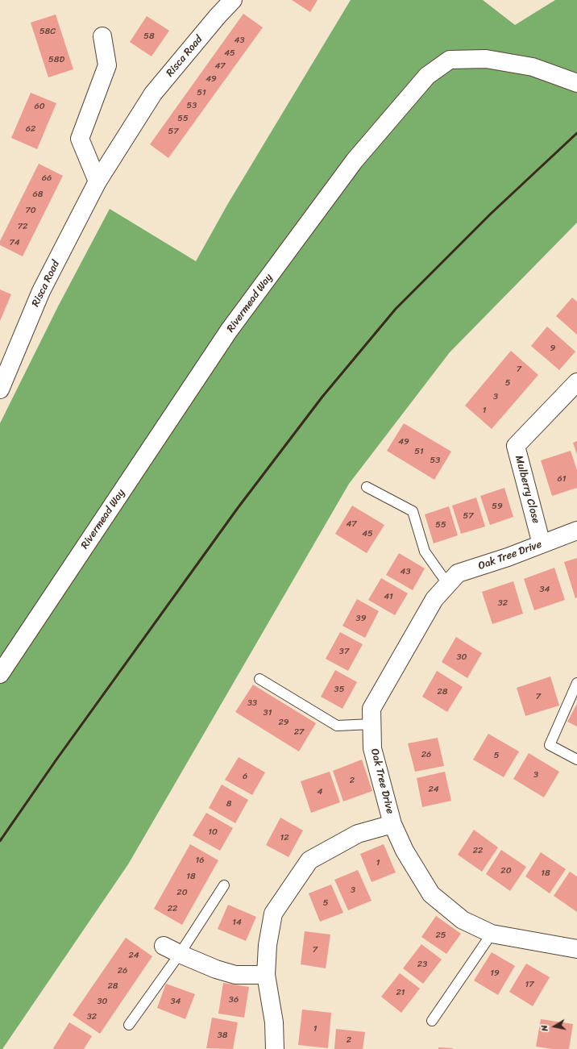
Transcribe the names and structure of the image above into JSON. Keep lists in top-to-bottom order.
{
  "streets": {
    "street": [
      "Risca Road",
      "Rivermead Way",
      "Mulberry Close",
      "Oak Tree Drive"
    ]
  },
  "crossings": [
    ["Mulberry Close", "Oak Tree Drive"]
  ],
  "house_numbers": [
    "58C",
    "58",
    "43",
    "45",
    "58D",
    "47",
    "49",
    "51",
    "53",
    "60",
    "55",
    "62",
    "57",
    "66",
    "68",
    "70",
    "72",
    "74",
    "9",
    "7",
    "5",
    "3",
    "1",
    "49",
    "51",
    "53",
    "61",
    "59",
    "57",
    "47",
    "55",
    "45",
    "43",
    "34",
    "41",
    "32",
    "39",
    "37",
    "30",
    "35",
    "28",
    "7",
    "33",
    "31",
    "29",
    "27",
    "26",
    "5",
    "3",
    "6",
    "2",
    "24",
    "4",
    "8",
    "10",
    "12",
    "22",
    "16",
    "1",
    "20",
    "18",
    "18",
    "3",
    "20",
    "5",
    "22",
    "14",
    "25",
    "7",
    "24",
    "23",
    "26",
    "19",
    "17",
    "28",
    "21",
    "36",
    "30",
    "34",
    "32",
    "1",
    "38",
    "2"
  ],
  "north": "left"
}
